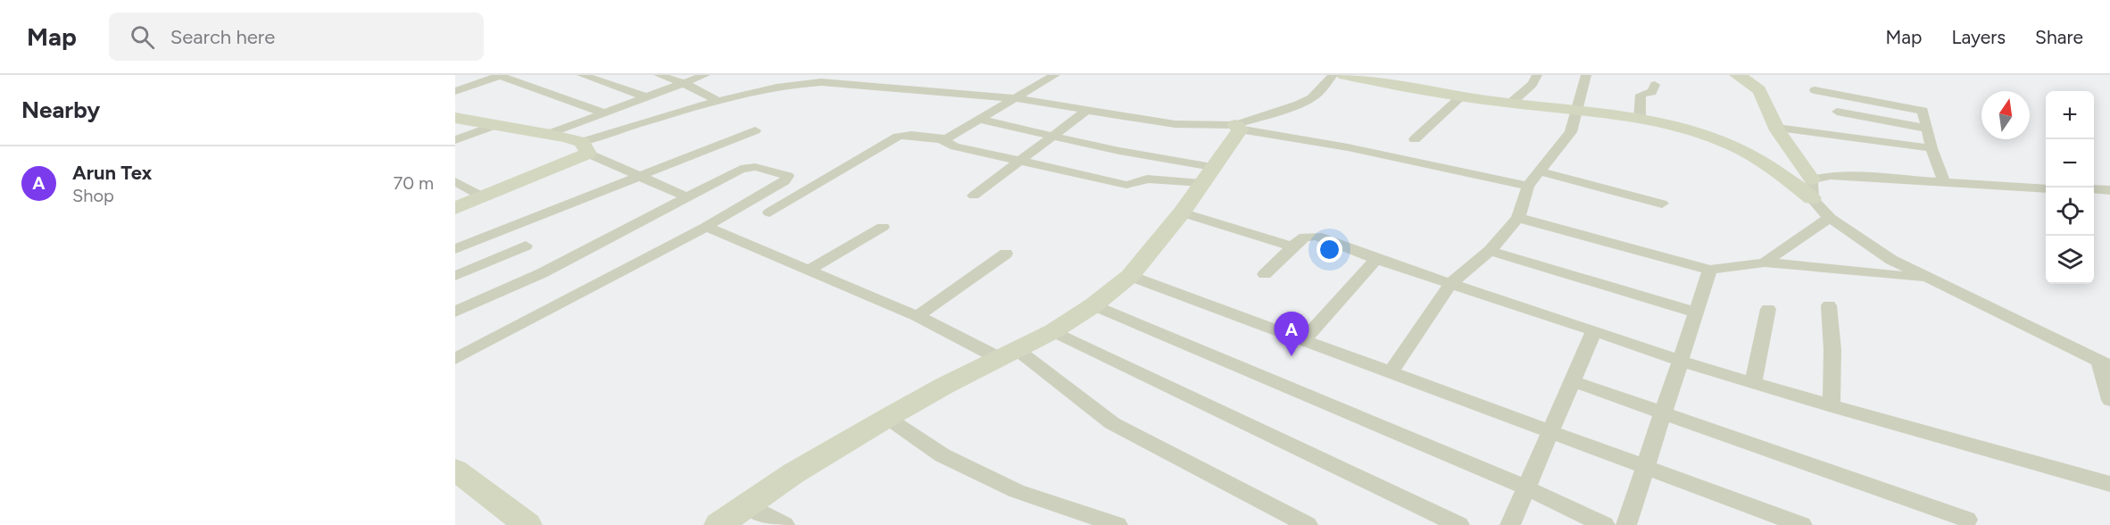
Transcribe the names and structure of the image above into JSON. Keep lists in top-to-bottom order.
{
  "north": "top",
  "page": {
    "header": "Map",
    "search": "Search here",
    "nav": ["Map", "Layers", "Share"],
    "heading": "Nearby",
    "map_buttons": ["+", "−"],
    "list": [
      {
        "mark": "A",
        "name": "Arun Tex",
        "note": "Shop",
        "value": "70 m"
      }
    ],
    "pins": "A"
  }
}
